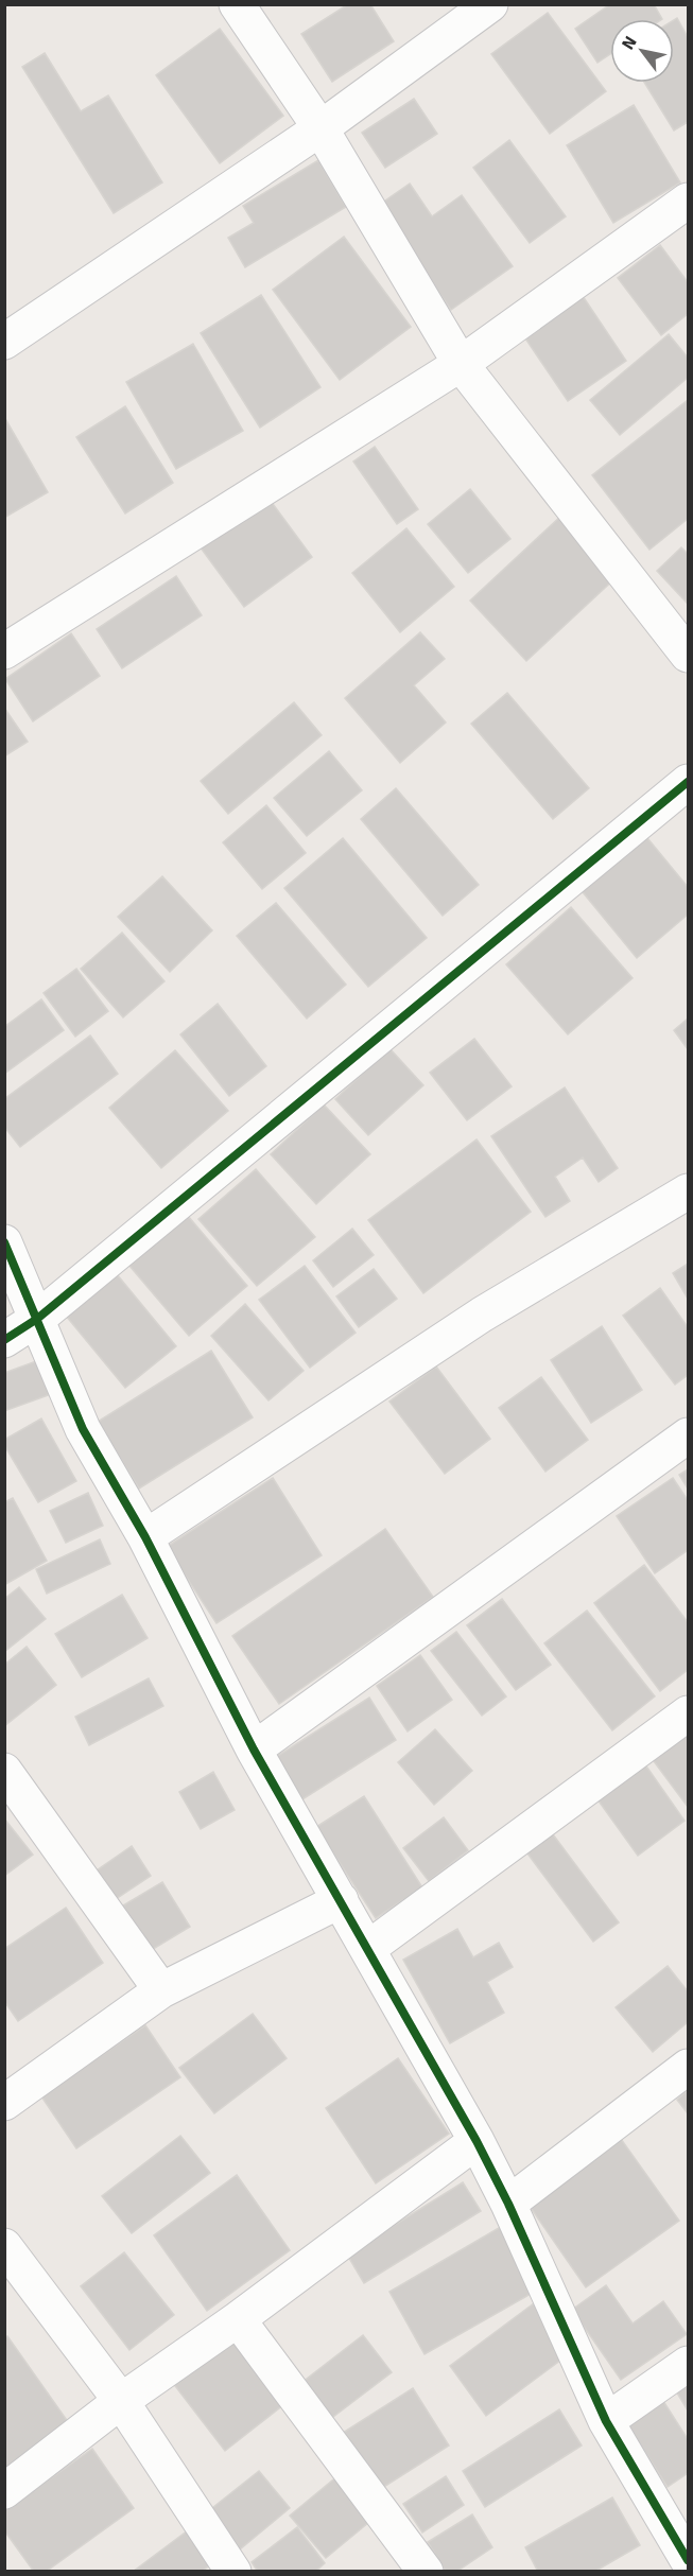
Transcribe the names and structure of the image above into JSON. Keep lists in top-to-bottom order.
{
  "north": "top left"
}
